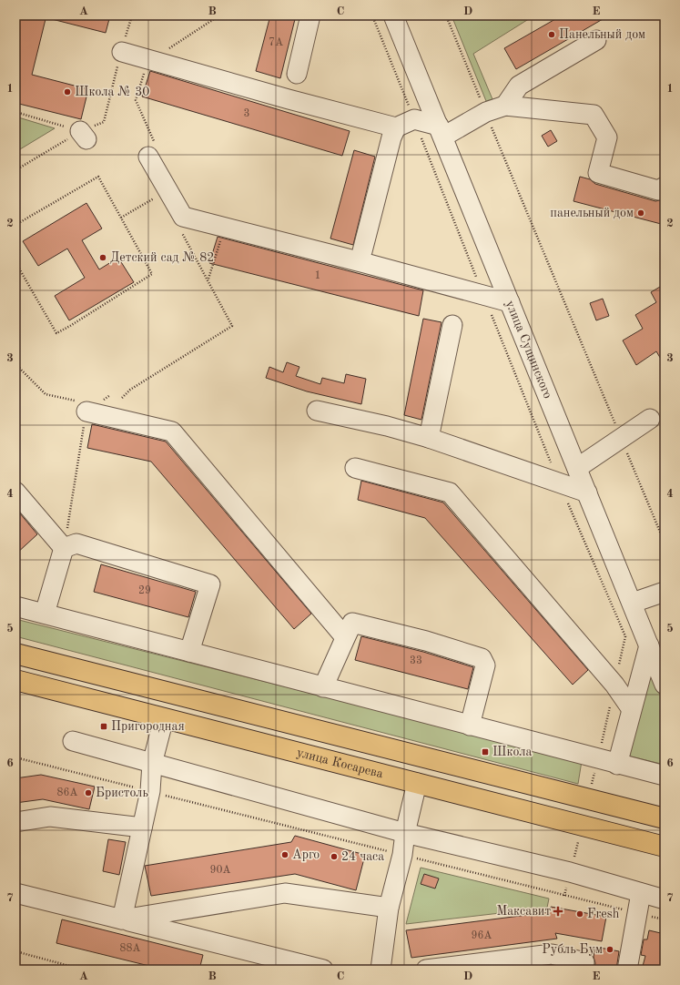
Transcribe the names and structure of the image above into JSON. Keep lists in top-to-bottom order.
{
  "streets": {
    "main road": ["улица Косарева"],
    "street": ["улица Сущинского"]
  },
  "places": {
    "other": [
      "Панельный дом",
      "Школа № 30",
      "панельный дом",
      "Детский сад № 82",
      "Бристоль",
      "Арго",
      "24 часа",
      "Fresh",
      "Рубль Бум"
    ],
    "transit": ["Пригородная", "Школа"],
    "health": ["Максавит"]
  },
  "house_numbers": [
    "7А",
    "3",
    "1",
    "29",
    "33",
    "86А",
    "90А",
    "96А",
    "88А"
  ],
  "grid": {
    "columns": [
      "A",
      "B",
      "C",
      "D",
      "E"
    ],
    "rows": [
      "1",
      "2",
      "3",
      "4",
      "5",
      "6",
      "7"
    ]
  }
}
